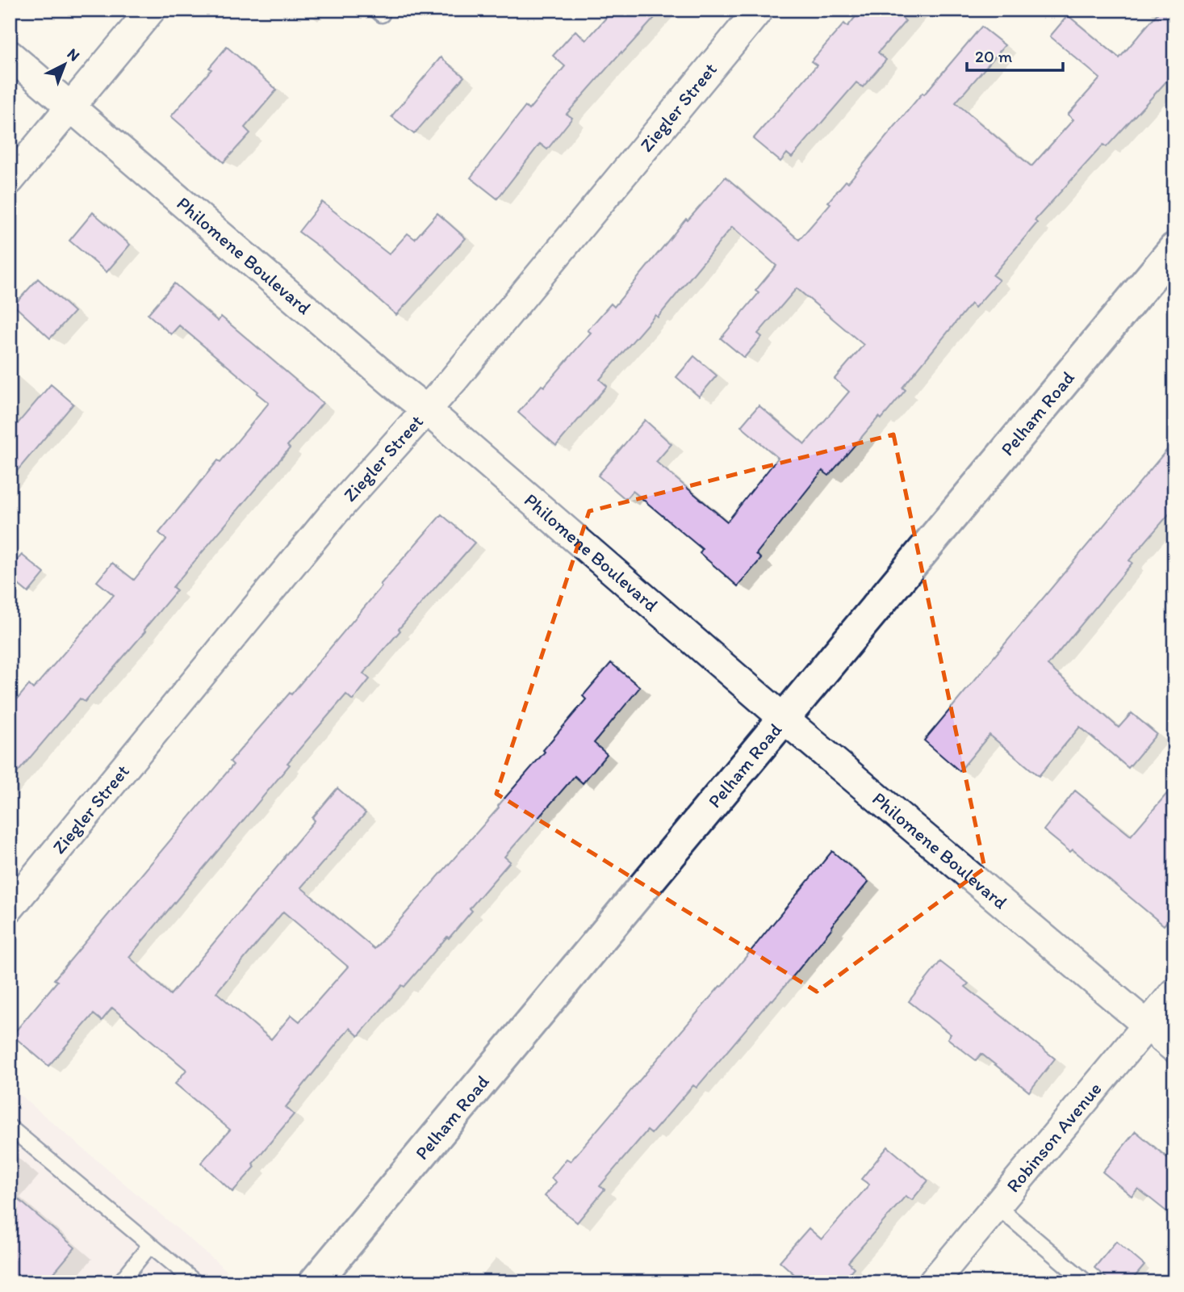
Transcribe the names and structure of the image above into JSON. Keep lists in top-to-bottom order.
{
  "streets": {
    "main road": ["Pelham Road"],
    "street": ["Ziegler Street", "Philomene Boulevard", "Robinson Avenue"]
  },
  "crossings": [
    ["Ziegler Street", "Philomene Boulevard"],
    ["Philomene Boulevard", "Pelham Road"],
    ["Philomene Boulevard", "Robinson Avenue"]
  ],
  "scale_bar": "20 m",
  "north": "top right"
}
